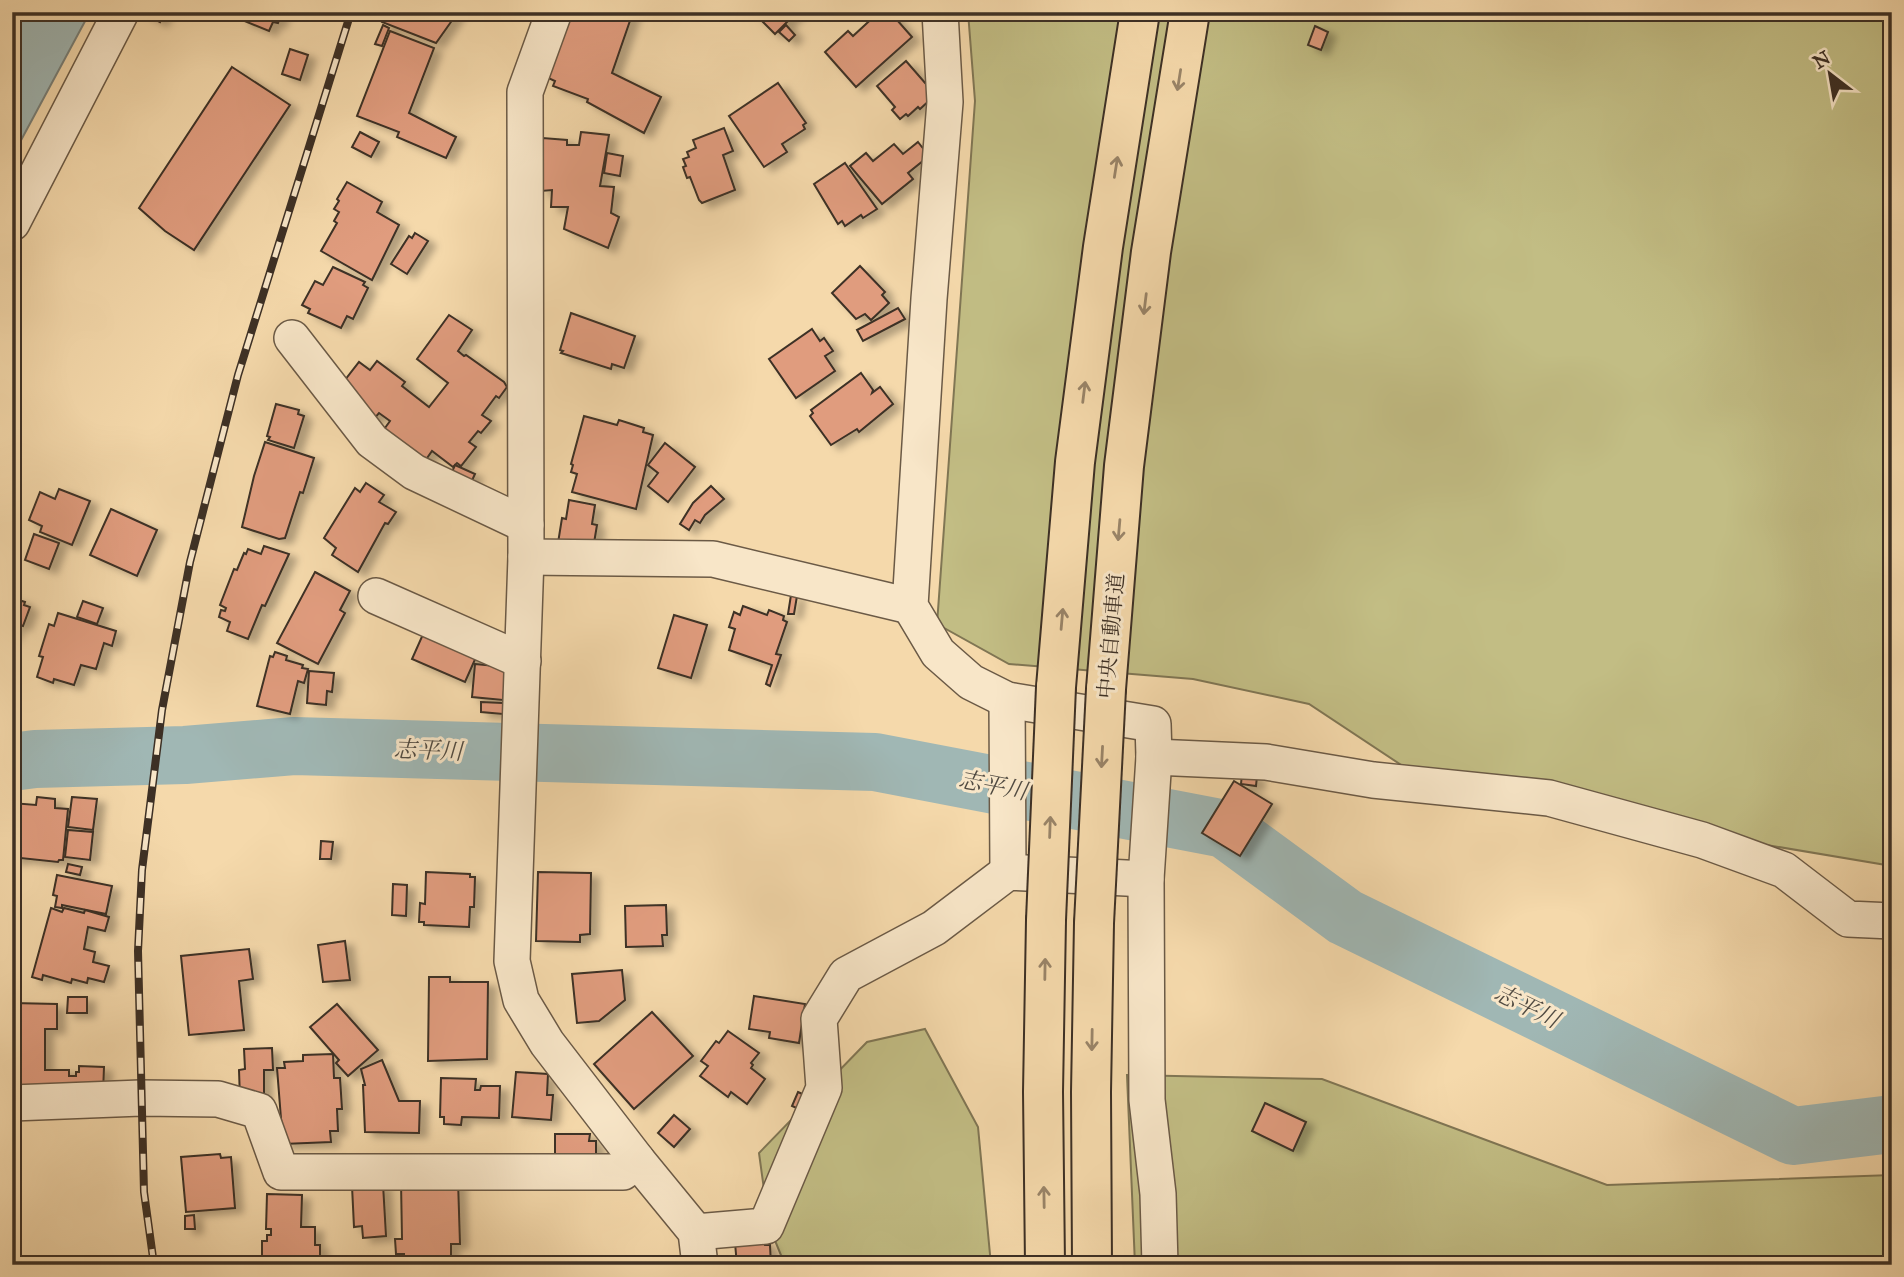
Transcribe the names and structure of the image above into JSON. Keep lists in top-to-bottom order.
{
  "streets": {
    "highway": ["中央自動車道"]
  },
  "water": ["志平川"],
  "north": "top left"
}
